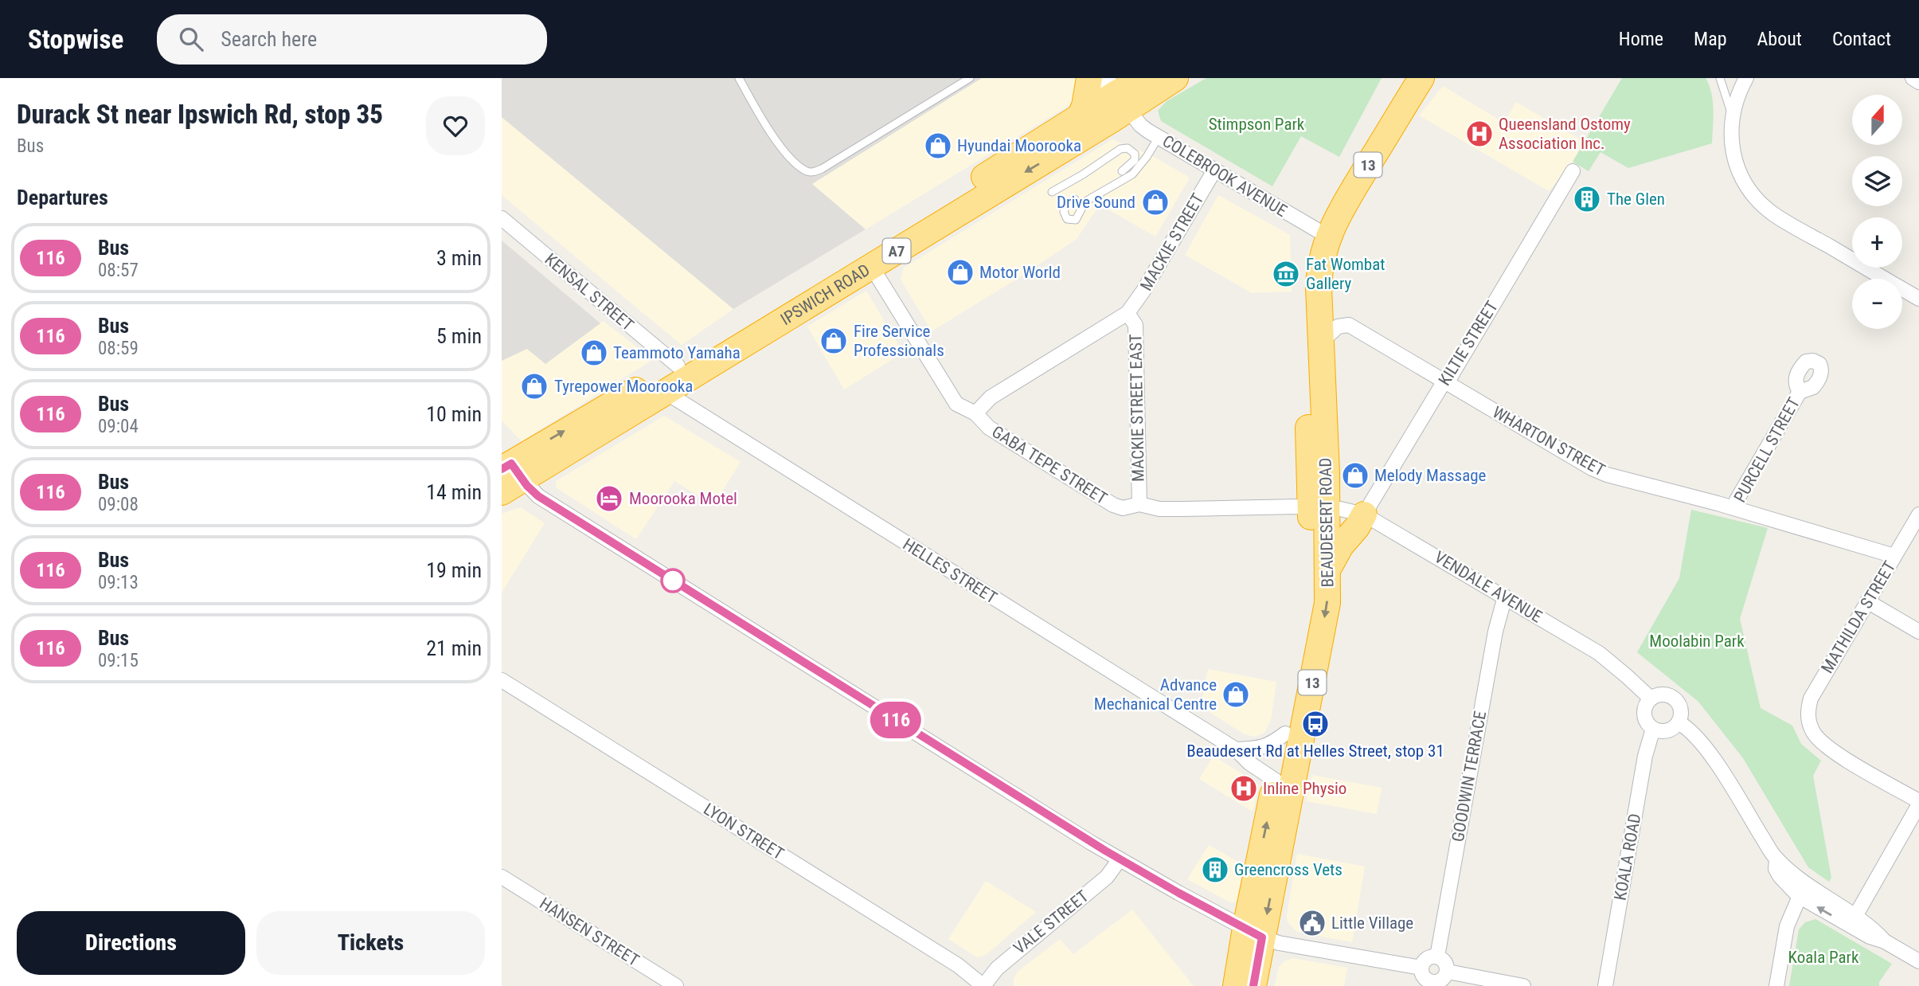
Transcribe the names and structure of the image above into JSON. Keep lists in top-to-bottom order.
{
  "streets": {
    "highway": [
      "13",
      "A7",
      "IPSWICH ROAD",
      "BEAUDESERT ROAD"
    ],
    "street": [
      "COLEBROOK AVENUE",
      "MACKIE STREET",
      "KENSAL STREET",
      "KILTIE STREET",
      "MACKIE STREET EAST",
      "WHARTON STREET",
      "PURCELL STREET",
      "GABA TEPE STREET",
      "HELLES STREET",
      "VENDALE AVENUE",
      "MATHILDA STREET",
      "GOODWIN TERRACE",
      "LYON STREET",
      "KOALA ROAD",
      "VALE STREET",
      "HANSEN STREET"
    ]
  },
  "crossings": [
    ["COLEBROOK AVENUE", "MACKIE STREET"],
    ["COLEBROOK AVENUE", "IPSWICH ROAD"],
    ["COLEBROOK AVENUE", "BEAUDESERT ROAD"],
    ["MACKIE STREET", "MACKIE STREET EAST"],
    ["KENSAL STREET", "IPSWICH ROAD"],
    ["IPSWICH ROAD", "GABA TEPE STREET"],
    ["IPSWICH ROAD", "HELLES STREET"],
    ["KILTIE STREET", "WHARTON STREET"],
    ["KILTIE STREET", "VENDALE AVENUE"],
    ["MACKIE STREET EAST", "GABA TEPE STREET"],
    ["WHARTON STREET", "PURCELL STREET"],
    ["WHARTON STREET", "BEAUDESERT ROAD"],
    ["WHARTON STREET", "MATHILDA STREET"],
    ["GABA TEPE STREET", "BEAUDESERT ROAD"],
    ["GABA TEPE STREET", "VENDALE AVENUE"],
    ["BEAUDESERT ROAD", "HELLES STREET"],
    ["BEAUDESERT ROAD", "VENDALE AVENUE"],
    ["VENDALE AVENUE", "GOODWIN TERRACE"],
    ["VENDALE AVENUE", "KOALA ROAD"],
    ["LYON STREET", "VALE STREET"]
  ],
  "parks": ["Stimpson Park", "Moolabin Park", "Koala Park"],
  "places": {
    "hospital": ["Queensland Ostomy Association Inc.", "Inline Physio"],
    "shop": [
      "Hyundai Moorooka",
      "Drive Sound",
      "Motor World",
      "Fire Service Professionals",
      "Teammoto Yamaha",
      "Tyrepower Moorooka",
      "Melody Massage",
      "Advance Mechanical Centre"
    ],
    "building": ["The Glen", "Greencross Vets"],
    "museum": ["Fat Wombat Gallery"],
    "hotel": ["Moorooka Motel"],
    "bus stop": ["Beaudesert Rd at Helles Street, stop 31"],
    "public building": ["Little Village"]
  },
  "lines": ["bus line 116"],
  "north": "top",
  "page": {
    "header": "Stopwise",
    "search": "Search here",
    "nav": [
      "Home",
      "Map",
      "About",
      "Contact"
    ],
    "heading": [
      ["Durack St near Ipswich Rd, stop 35", "Bus"],
      "Departures"
    ],
    "on_map": "116",
    "map_buttons": ["+", "−"],
    "list": [
      {
        "mark": "116",
        "name": "Bus",
        "note": "08:57",
        "value": "3 min"
      },
      {
        "mark": "116",
        "name": "Bus",
        "note": "08:59",
        "value": "5 min"
      },
      {
        "mark": "116",
        "name": "Bus",
        "note": "09:04",
        "value": "10 min"
      },
      {
        "mark": "116",
        "name": "Bus",
        "note": "09:08",
        "value": "14 min"
      },
      {
        "mark": "116",
        "name": "Bus",
        "note": "09:13",
        "value": "19 min"
      },
      {
        "mark": "116",
        "name": "Bus",
        "note": "09:15",
        "value": "21 min"
      }
    ],
    "buttons": ["Directions", "Tickets"]
  }
}
